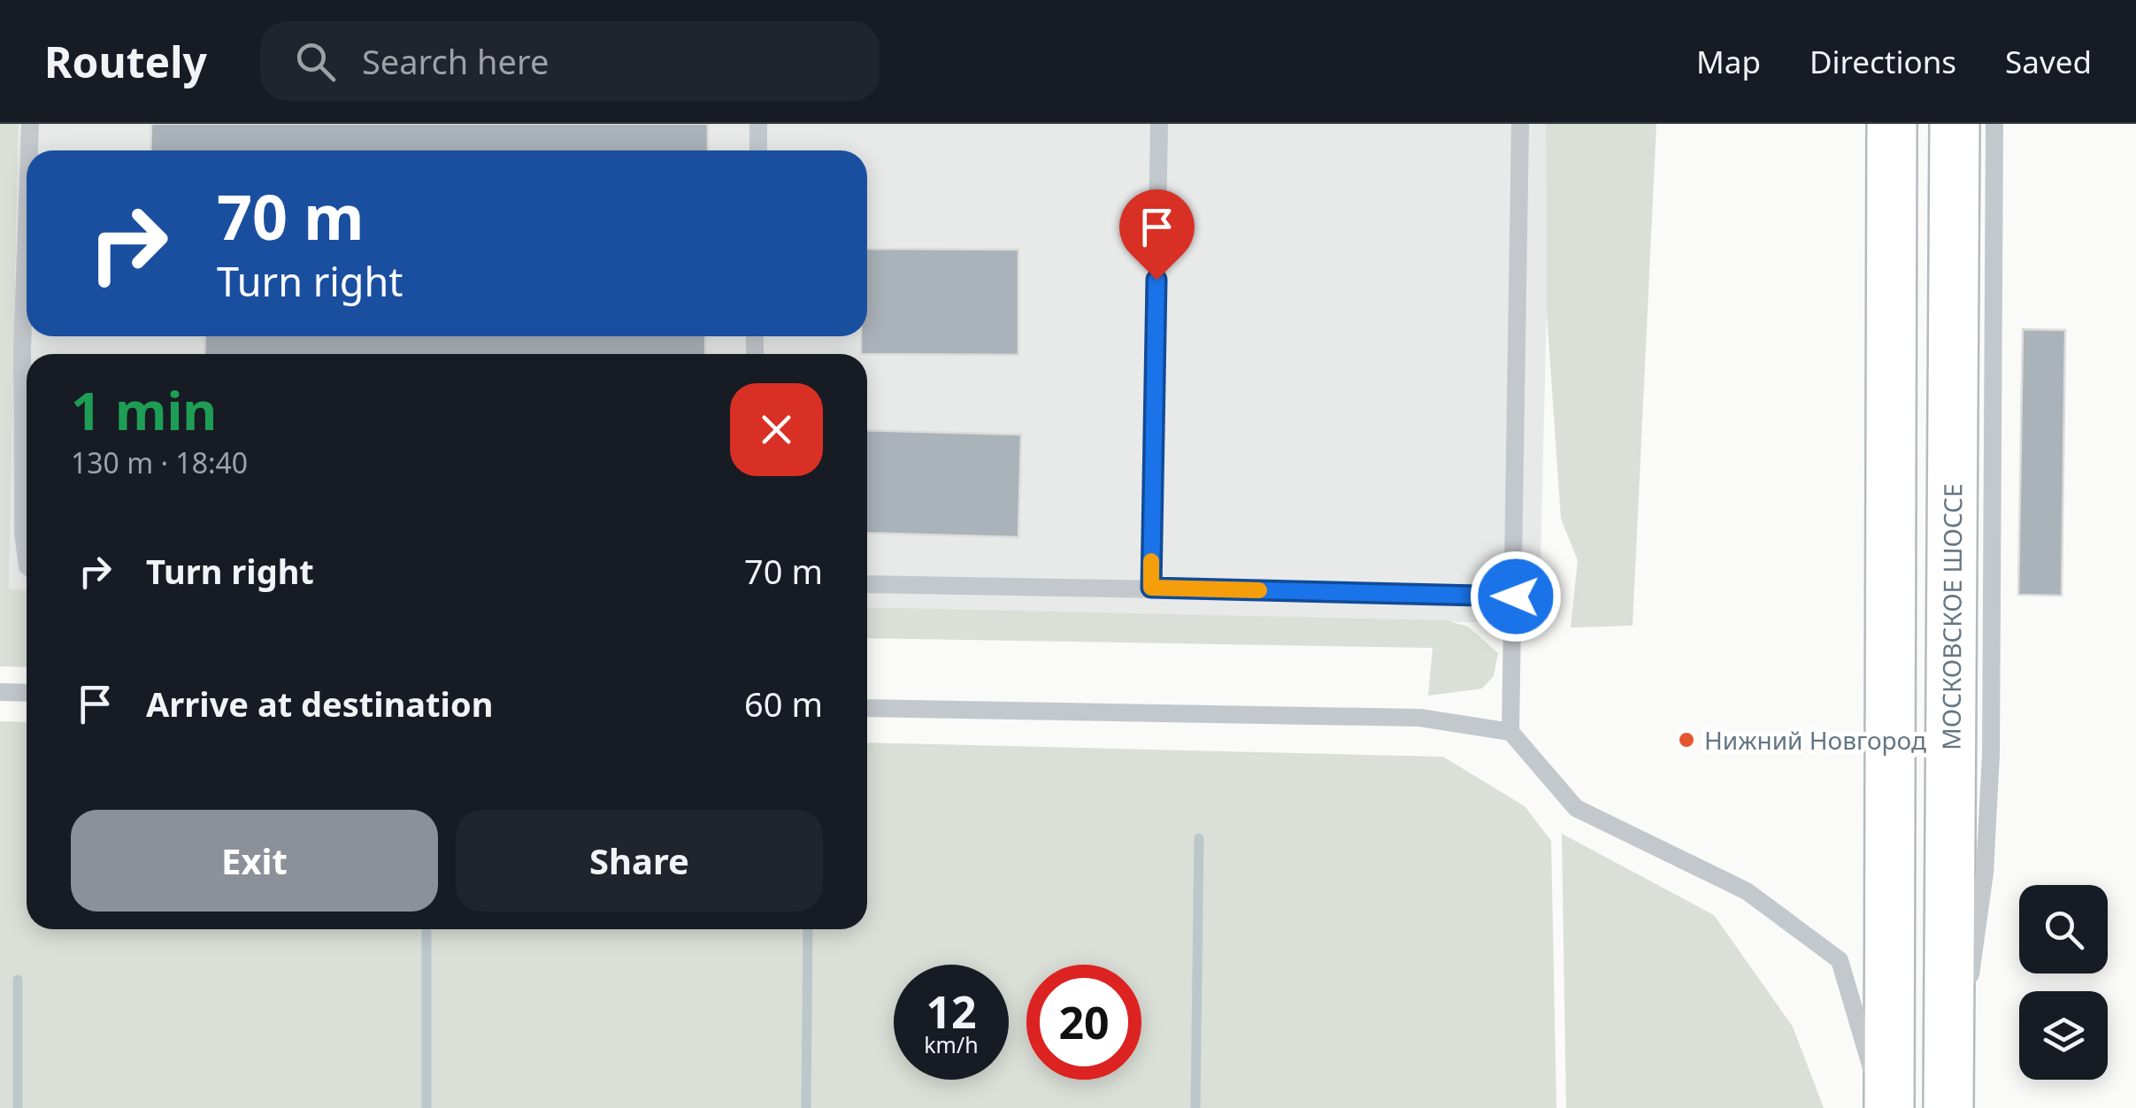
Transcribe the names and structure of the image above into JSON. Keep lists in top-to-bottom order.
{
  "streets": {
    "main road": ["МОСКОВСКОЕ ШОССЕ"]
  },
  "places": ["Нижний Новгород"],
  "page": {
    "header": "Routely",
    "search": "Search here",
    "nav": ["Map", "Directions", "Saved"],
    "turn": ["70 m", "Turn right"],
    "heading": ["1 min", "130 m · 18:40"],
    "list": [
      {
        "name": "Turn right",
        "value": "70 m"
      },
      {
        "name": "Arrive at destination",
        "value": "60 m"
      }
    ],
    "buttons": ["Exit", "Share"],
    "speed": "12 km/h",
    "limit": "20"
  }
}
